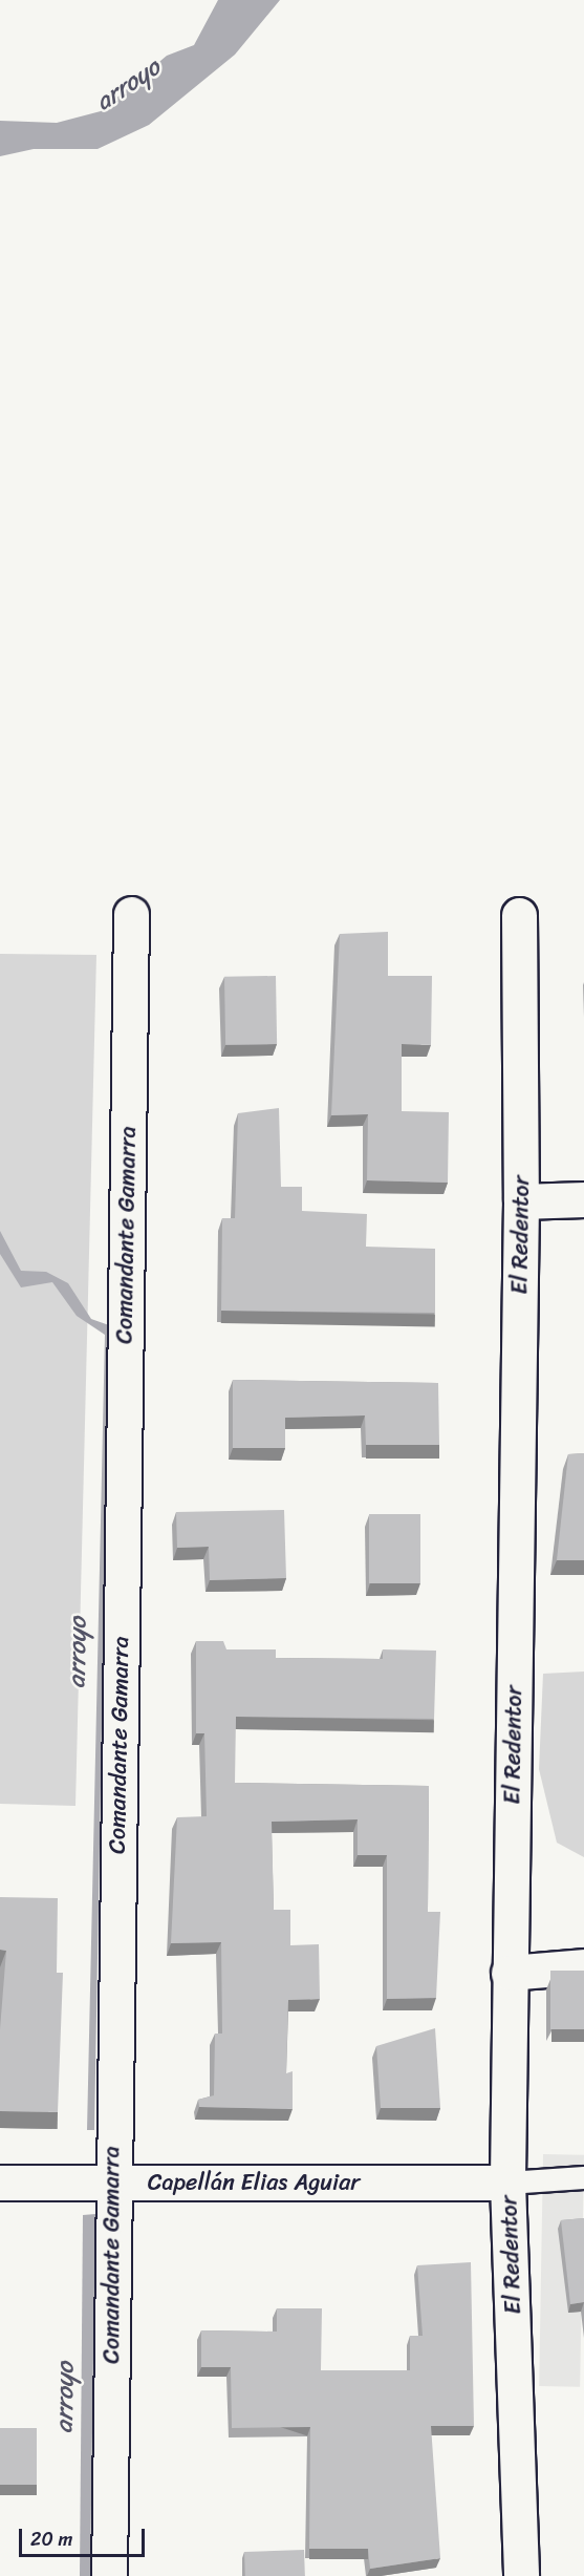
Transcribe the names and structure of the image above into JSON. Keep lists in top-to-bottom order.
{
  "streets": {
    "street": ["Comandante Gamarra", "El Redentor", "Capellán Elias Aguiar"]
  },
  "crossings": [
    ["Comandante Gamarra", "Capellán Elias Aguiar"],
    ["El Redentor", "Capellán Elias Aguiar"]
  ],
  "water": ["arroyo"],
  "scale_bar": "20 m"
}
